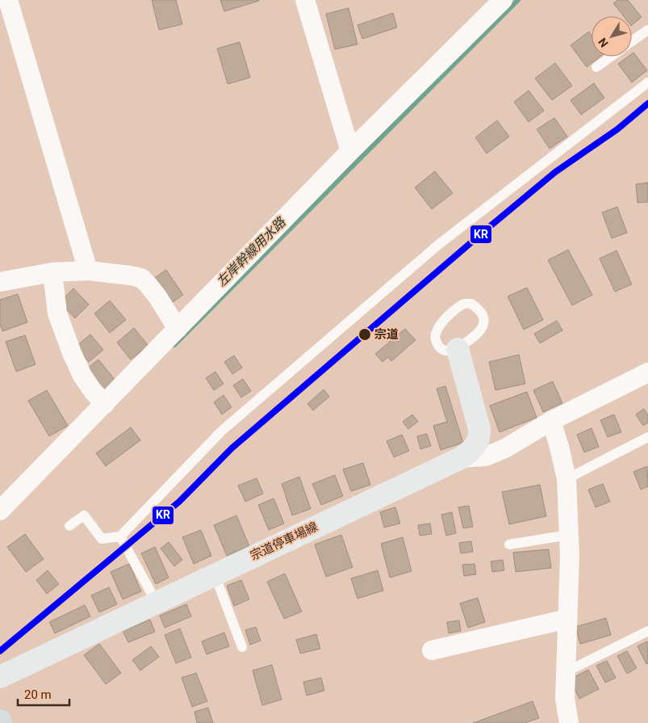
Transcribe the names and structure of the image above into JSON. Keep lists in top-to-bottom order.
{
  "streets": {
    "main road": ["宗道停車場線"]
  },
  "water": ["左岸幹線用水路"],
  "places": ["宗道"],
  "lines": ["transit line KR"],
  "scale_bar": "20 m",
  "north": "bottom left"
}
